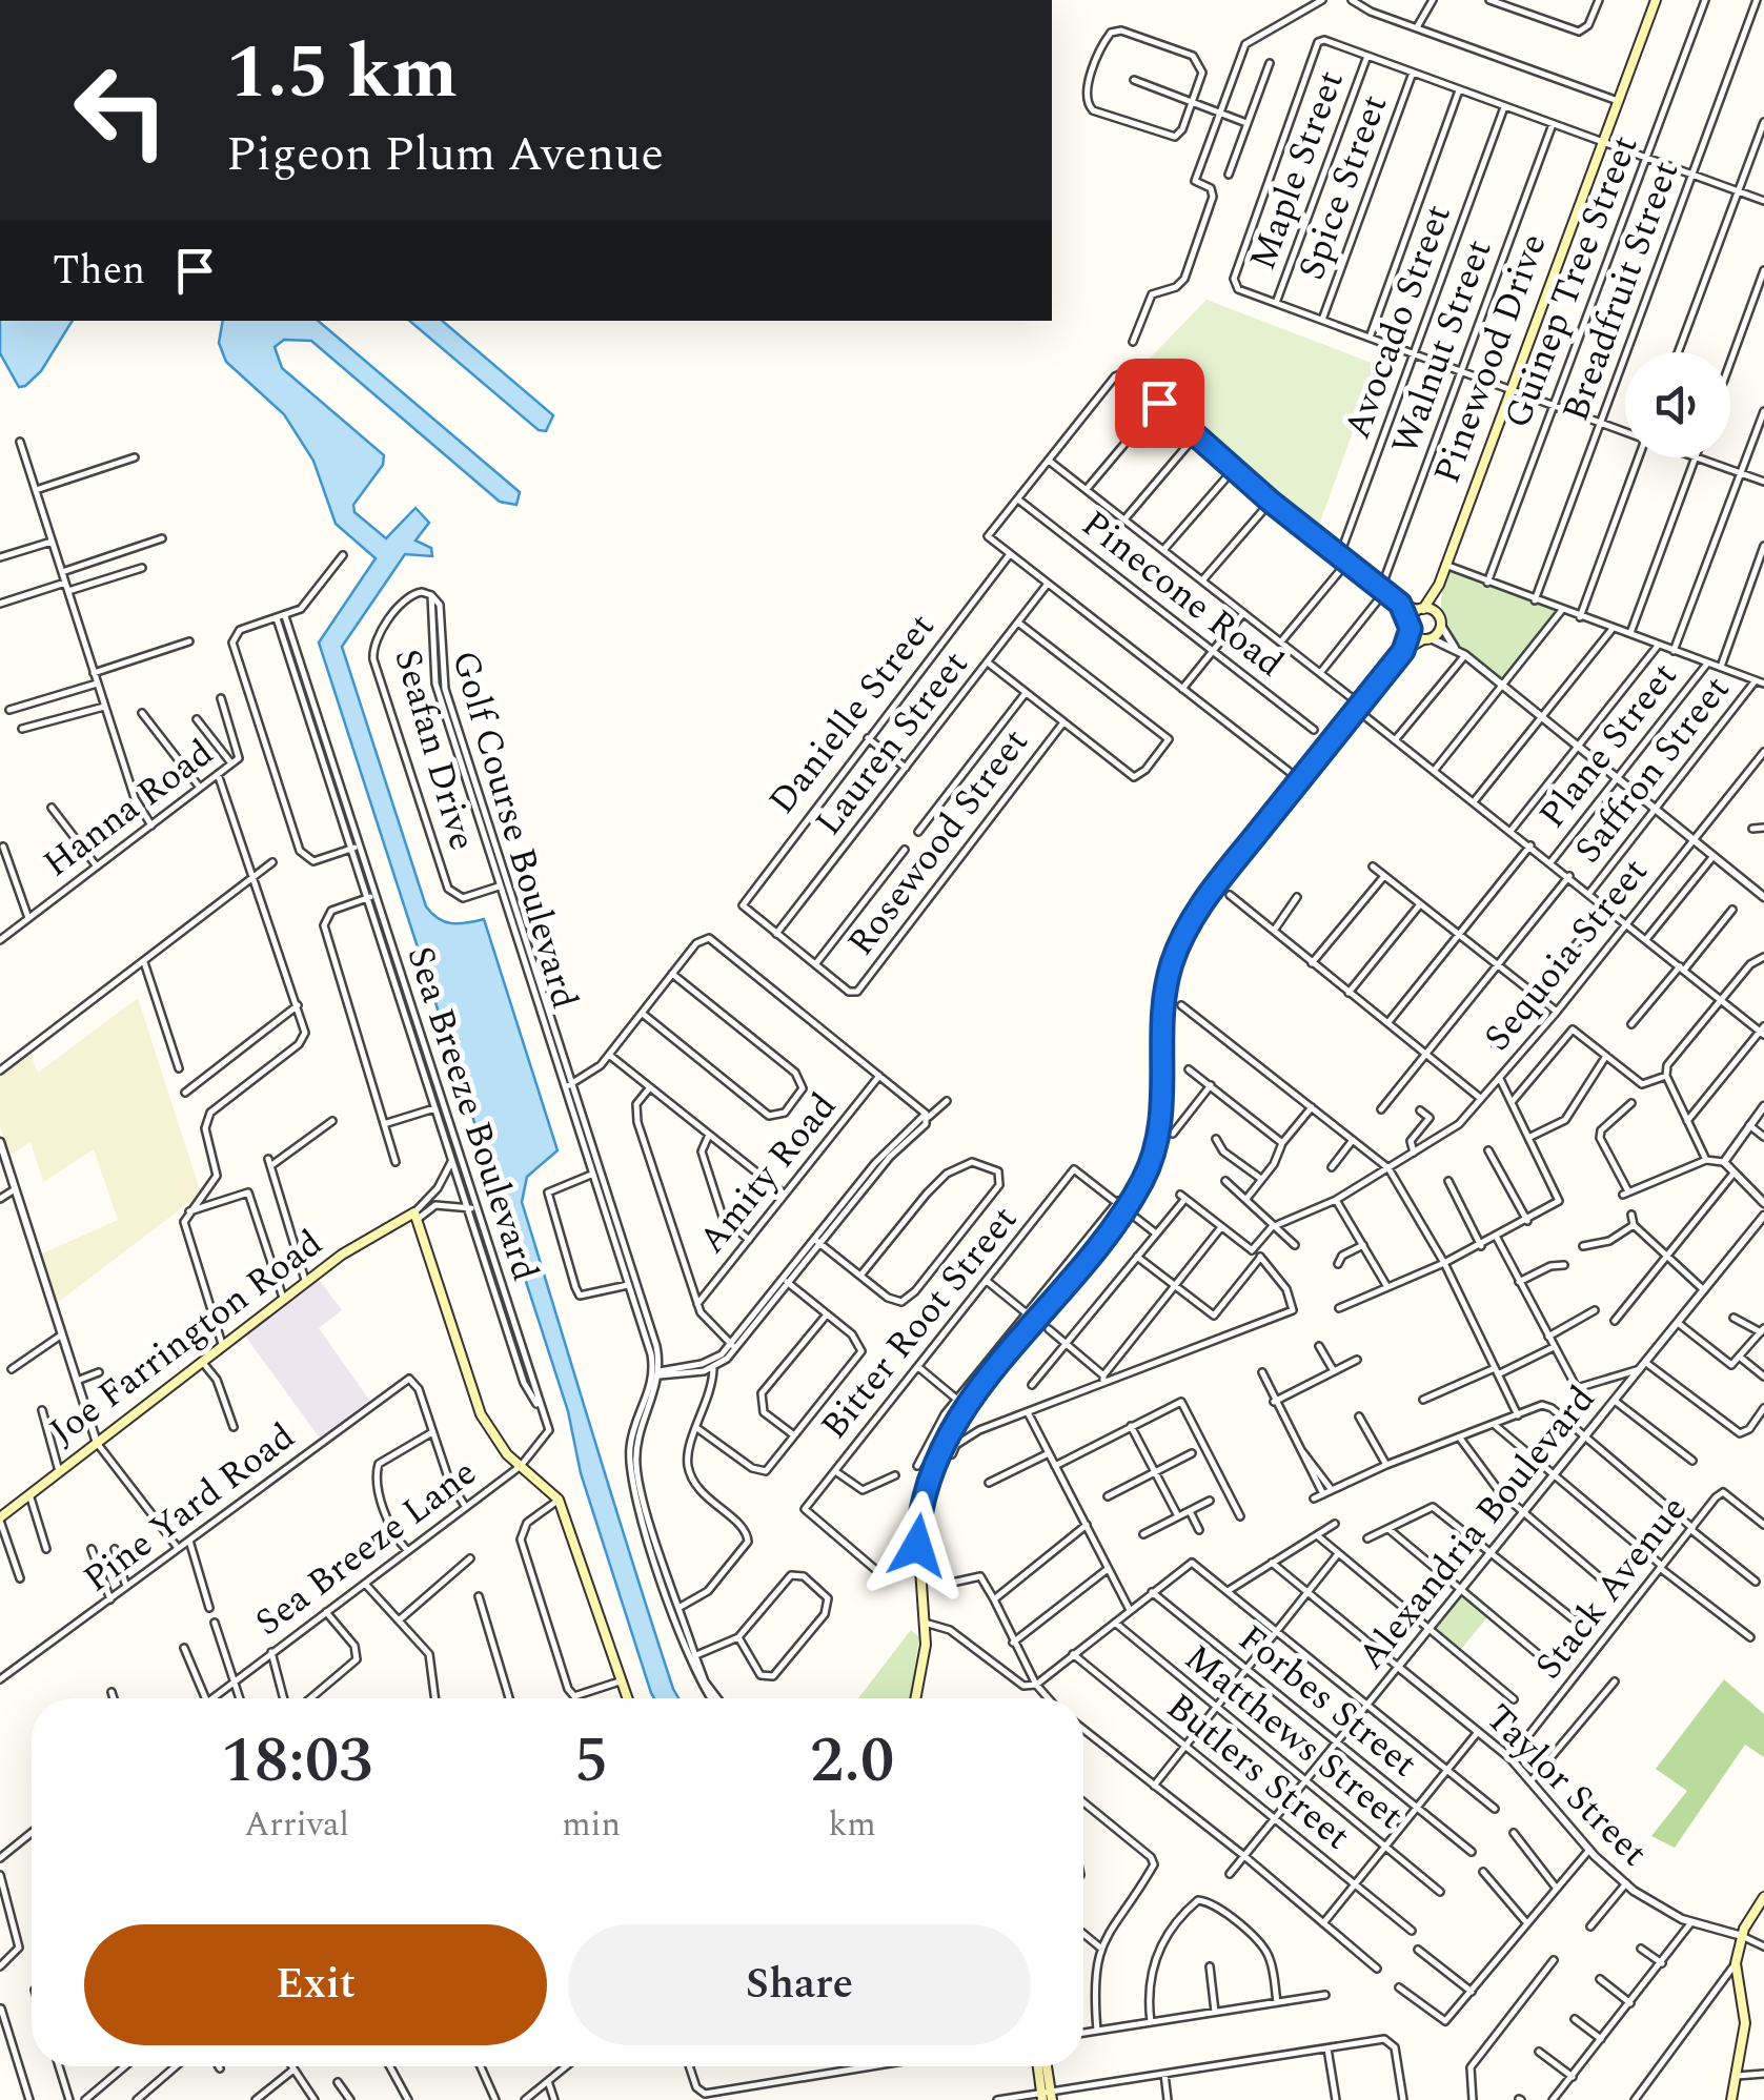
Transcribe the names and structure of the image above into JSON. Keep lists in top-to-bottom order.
{
  "streets": {
    "main road": ["Pinewood Drive", "Joe Farrington Road"],
    "street": [
      "Maple Street",
      "Spice Street",
      "Guinep Tree Street",
      "Breadfruit Street",
      "Avocado Street",
      "Walnut Street",
      "Pinecone Road",
      "Danielle Street",
      "Lauren Street",
      "Plane Street",
      "Seafan Drive",
      "Saffron Street",
      "Hanna Road",
      "Golf Course Boulevard",
      "Rosewood Street",
      "Sequoia Street",
      "Sea Breeze Boulevard",
      "Amity Road",
      "Bitter Root Street",
      "Pine Yard Road",
      "Alexandria Boulevard",
      "Sea Breeze Lane",
      "Stack Avenue",
      "Forbes Street",
      "Matthews Street",
      "Butlers Street",
      "Taylor Street"
    ]
  },
  "crossings": [
    ["Danielle Street", "Lauren Street"],
    ["Seafan Drive", "Golf Course Boulevard"],
    ["Sea Breeze Boulevard", "Joe Farrington Road"],
    ["Sea Breeze Boulevard", "Sea Breeze Lane"],
    ["Alexandria Boulevard", "Forbes Street"],
    ["Alexandria Boulevard", "Matthews Street"],
    ["Alexandria Boulevard", "Butlers Street"],
    ["Alexandria Boulevard", "Taylor Street"],
    ["Stack Avenue", "Taylor Street"]
  ],
  "page": {
    "turn": ["1.5 km", "Pigeon Plum Avenue"],
    "then": "Then",
    "eta": [
      "18:03",
      "Arrival",
      "5",
      "min",
      "2.0",
      "km"
    ],
    "buttons": ["Exit", "Share"]
  }
}
